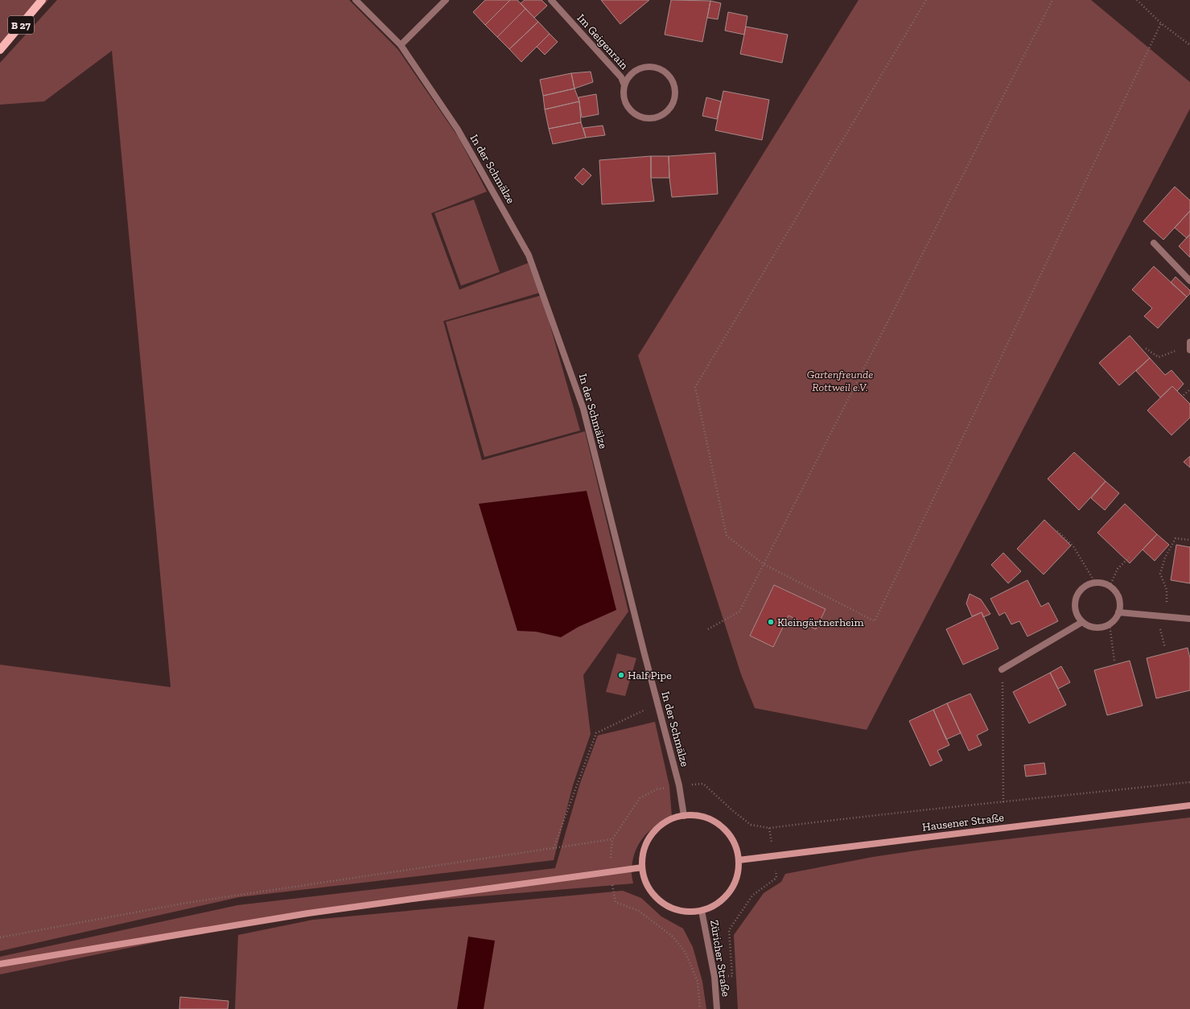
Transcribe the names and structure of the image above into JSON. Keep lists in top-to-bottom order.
{
  "streets": {
    "main road": ["B 27", "Hausener Straße"],
    "street": ["Im Geigenrain", "In der Schmälze", "Züricher Straße"]
  },
  "crossings": [
    ["In der Schmälze", "Hausener Straße"],
    ["In der Schmälze", "Züricher Straße"],
    ["Hausener Straße", "Züricher Straße"]
  ],
  "parks": ["Gartenfreunde Rottweil e.V."],
  "places": ["Kleingärtnerheim", "Half Pipe"]
}
